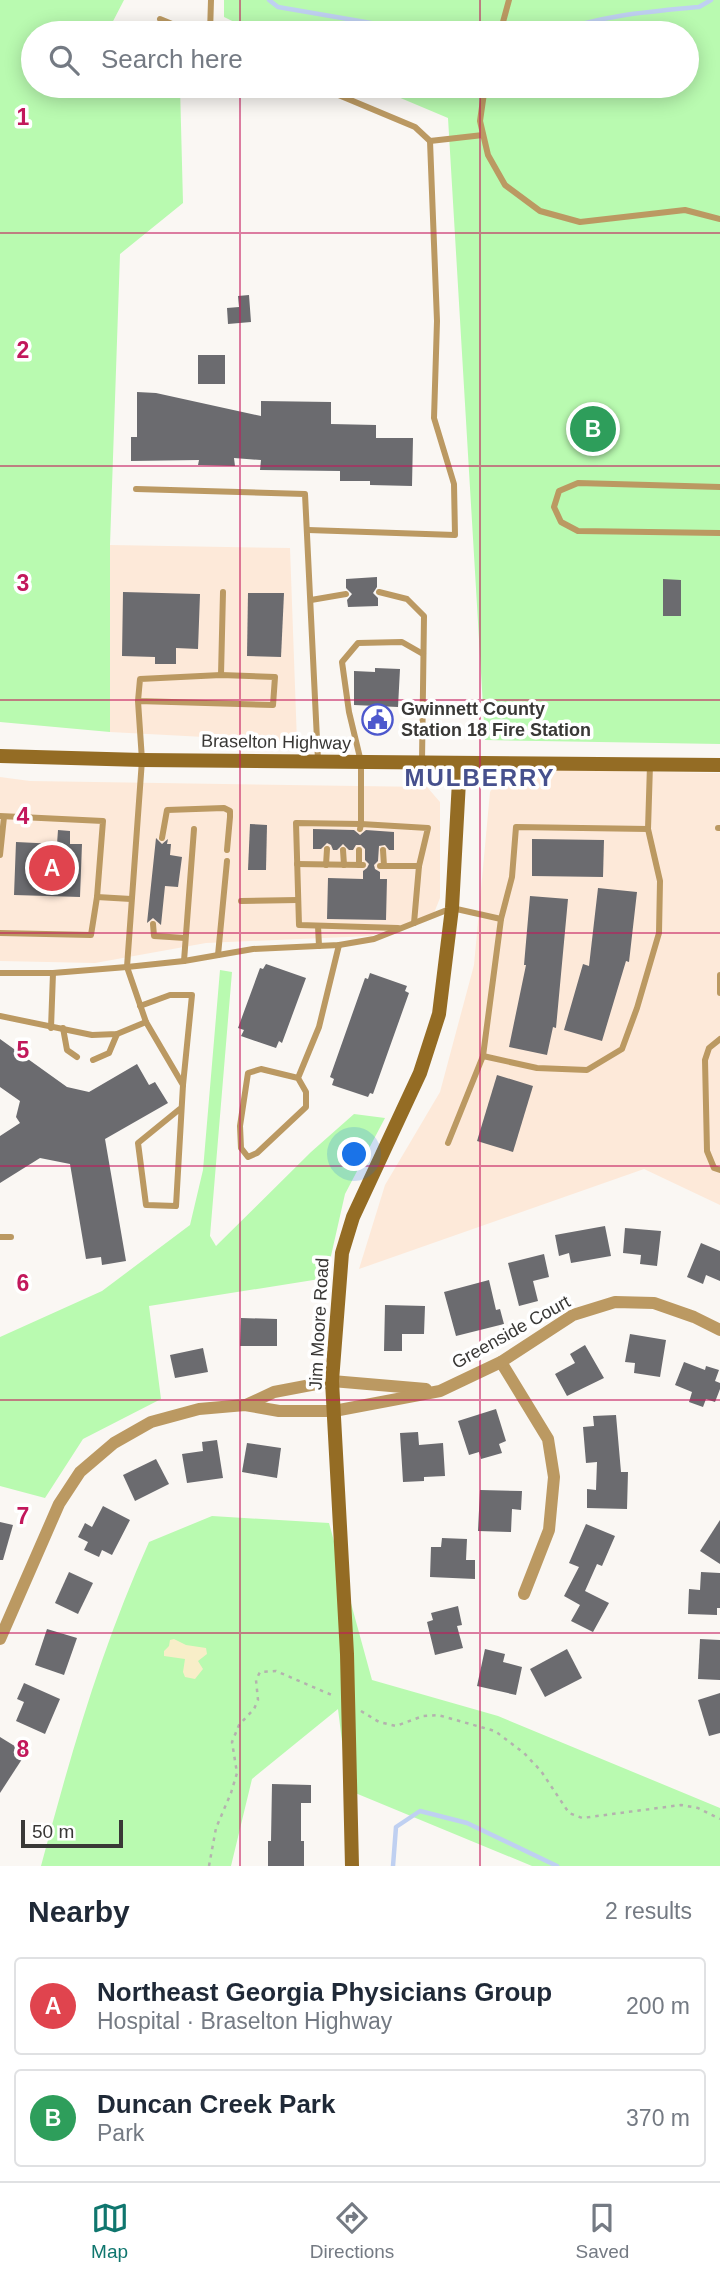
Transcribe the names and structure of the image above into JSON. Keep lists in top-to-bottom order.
{
  "streets": {
    "street": ["Braselton Highway", "Jim Moore Road", "Greenside Court"]
  },
  "crossings": [
    ["Braselton Highway", "Jim Moore Road"],
    ["Jim Moore Road", "Greenside Court"]
  ],
  "districts": ["MULBERRY"],
  "places": {
    "public building": ["Gwinnett County Station 18 Fire Station"]
  },
  "scale_bar": "50 m",
  "page": {
    "search": "Search here",
    "pins": ["B", "A"],
    "scale": "50 m",
    "heading": ["Nearby", "2 results"],
    "list": [
      {
        "mark": "A",
        "name": "Northeast Georgia Physicians Group",
        "note": "Hospital · Braselton Highway",
        "value": "200 m"
      },
      {
        "mark": "B",
        "name": "Duncan Creek Park",
        "note": "Park",
        "value": "370 m"
      }
    ],
    "nav": ["Map", "Directions", "Saved"]
  },
  "grid": {
    "rows": [
      "1",
      "2",
      "3",
      "4",
      "5",
      "6",
      "7",
      "8"
    ]
  }
}
